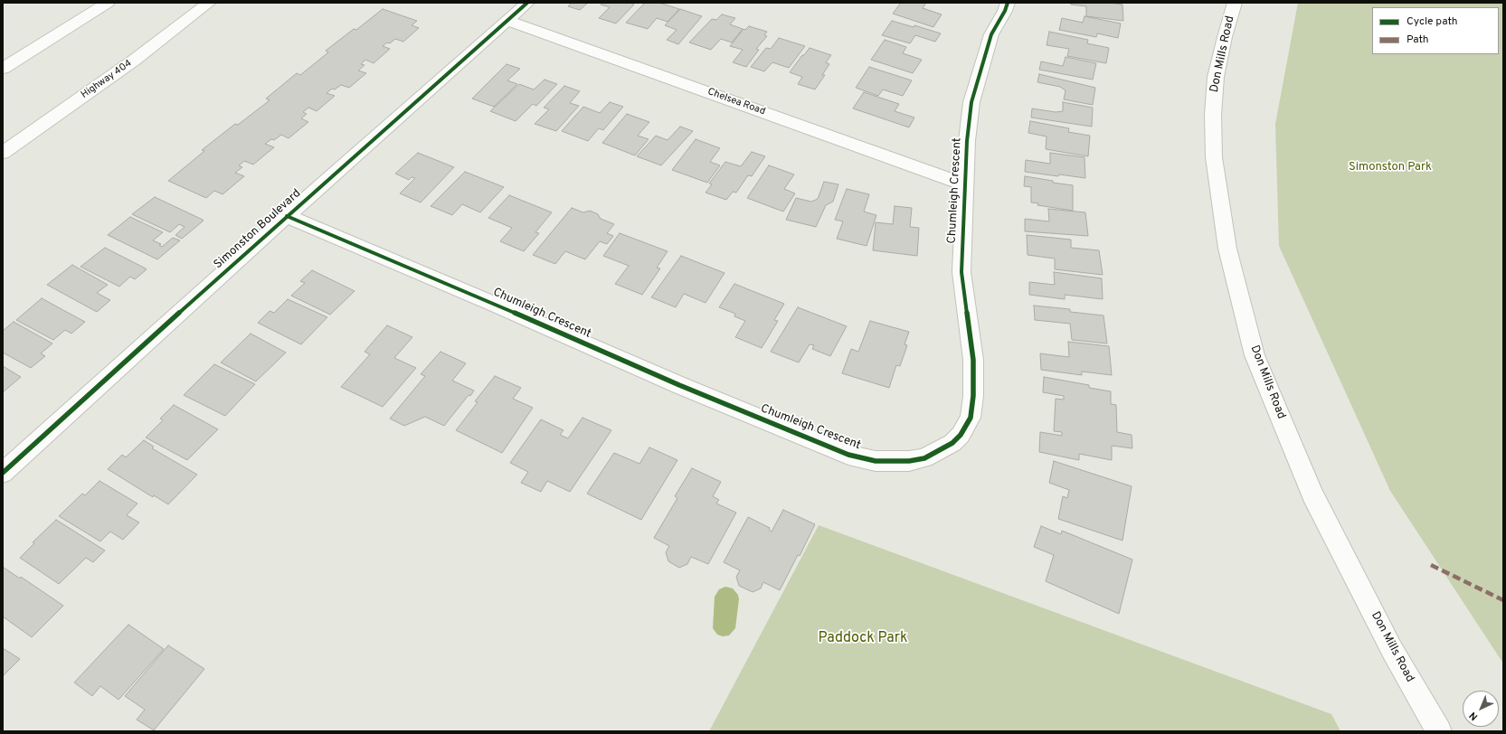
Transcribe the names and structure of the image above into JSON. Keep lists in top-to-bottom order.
{
  "streets": {
    "main road": [
      "Don Mills Road",
      "Highway 404",
      "Chelsea Road",
      "Chumleigh Crescent",
      "Simonston Boulevard"
    ]
  },
  "crossings": [
    ["Chelsea Road", "Chumleigh Crescent"],
    ["Chelsea Road", "Simonston Boulevard"],
    ["Chumleigh Crescent", "Simonston Boulevard"]
  ],
  "parks": ["Simonston Park", "Paddock Park"],
  "legend": ["Cycle path", "Path"],
  "north": "bottom left"
}
